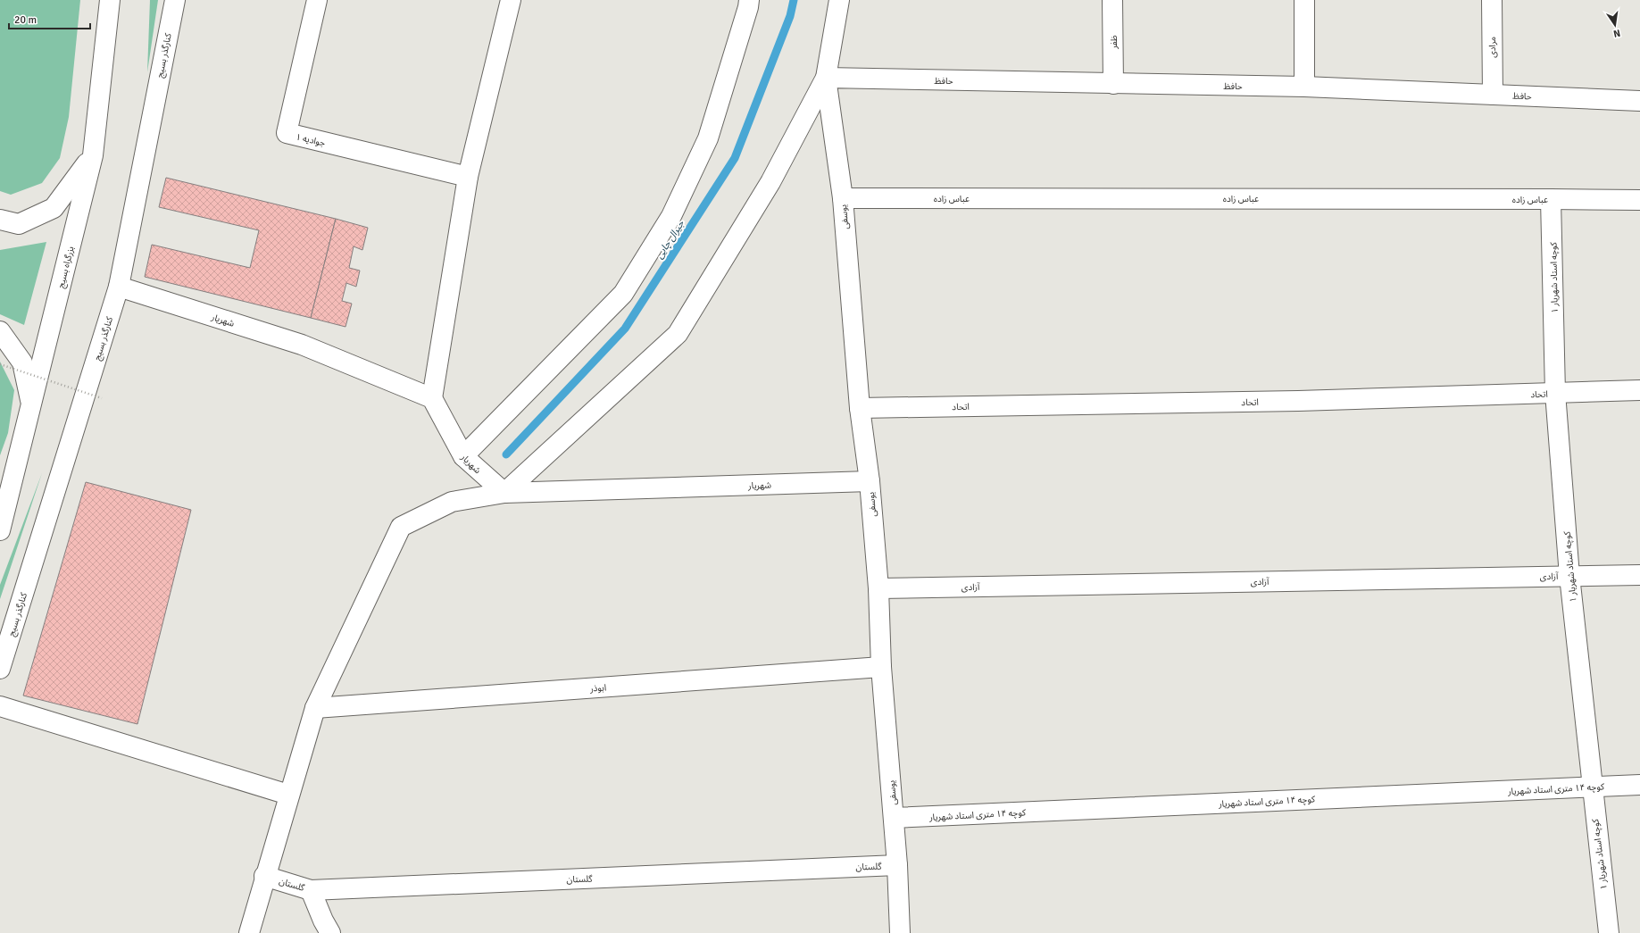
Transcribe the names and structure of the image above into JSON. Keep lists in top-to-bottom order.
{
  "streets": {
    "main road": [
      "ظفر",
      "مرادی",
      "کنارگذر بسیج",
      "حافظ",
      "جوادیه ۱",
      "عباس زاده",
      "یوسفی",
      "بزرگراه بسیج",
      "کوچه استاد شهریار ۱",
      "شهریار",
      "اتحاد",
      "آزادی",
      "ابوذر",
      "کوچه ۱۴ متری استاد شهریار",
      "گلستان"
    ]
  },
  "crossings": [
    ["ظفر", "حافظ"],
    ["مرادی", "حافظ"],
    ["کنارگذر بسیج", "شهریار"],
    ["حافظ", "یوسفی"],
    ["عباس زاده", "یوسفی"],
    ["عباس زاده", "کوچه استاد شهریار ۱"],
    ["یوسفی", "شهریار"],
    ["یوسفی", "اتحاد"],
    ["یوسفی", "آزادی"],
    ["یوسفی", "ابوذر"],
    ["یوسفی", "کوچه ۱۴ متری استاد شهریار"],
    ["یوسفی", "گلستان"],
    ["کوچه استاد شهریار ۱", "اتحاد"],
    ["کوچه استاد شهریار ۱", "آزادی"],
    ["کوچه استاد شهریار ۱", "کوچه ۱۴ متری استاد شهریار"]
  ],
  "water": ["جیرال چایی"],
  "scale_bar": "20 m",
  "north": "bottom"
}
